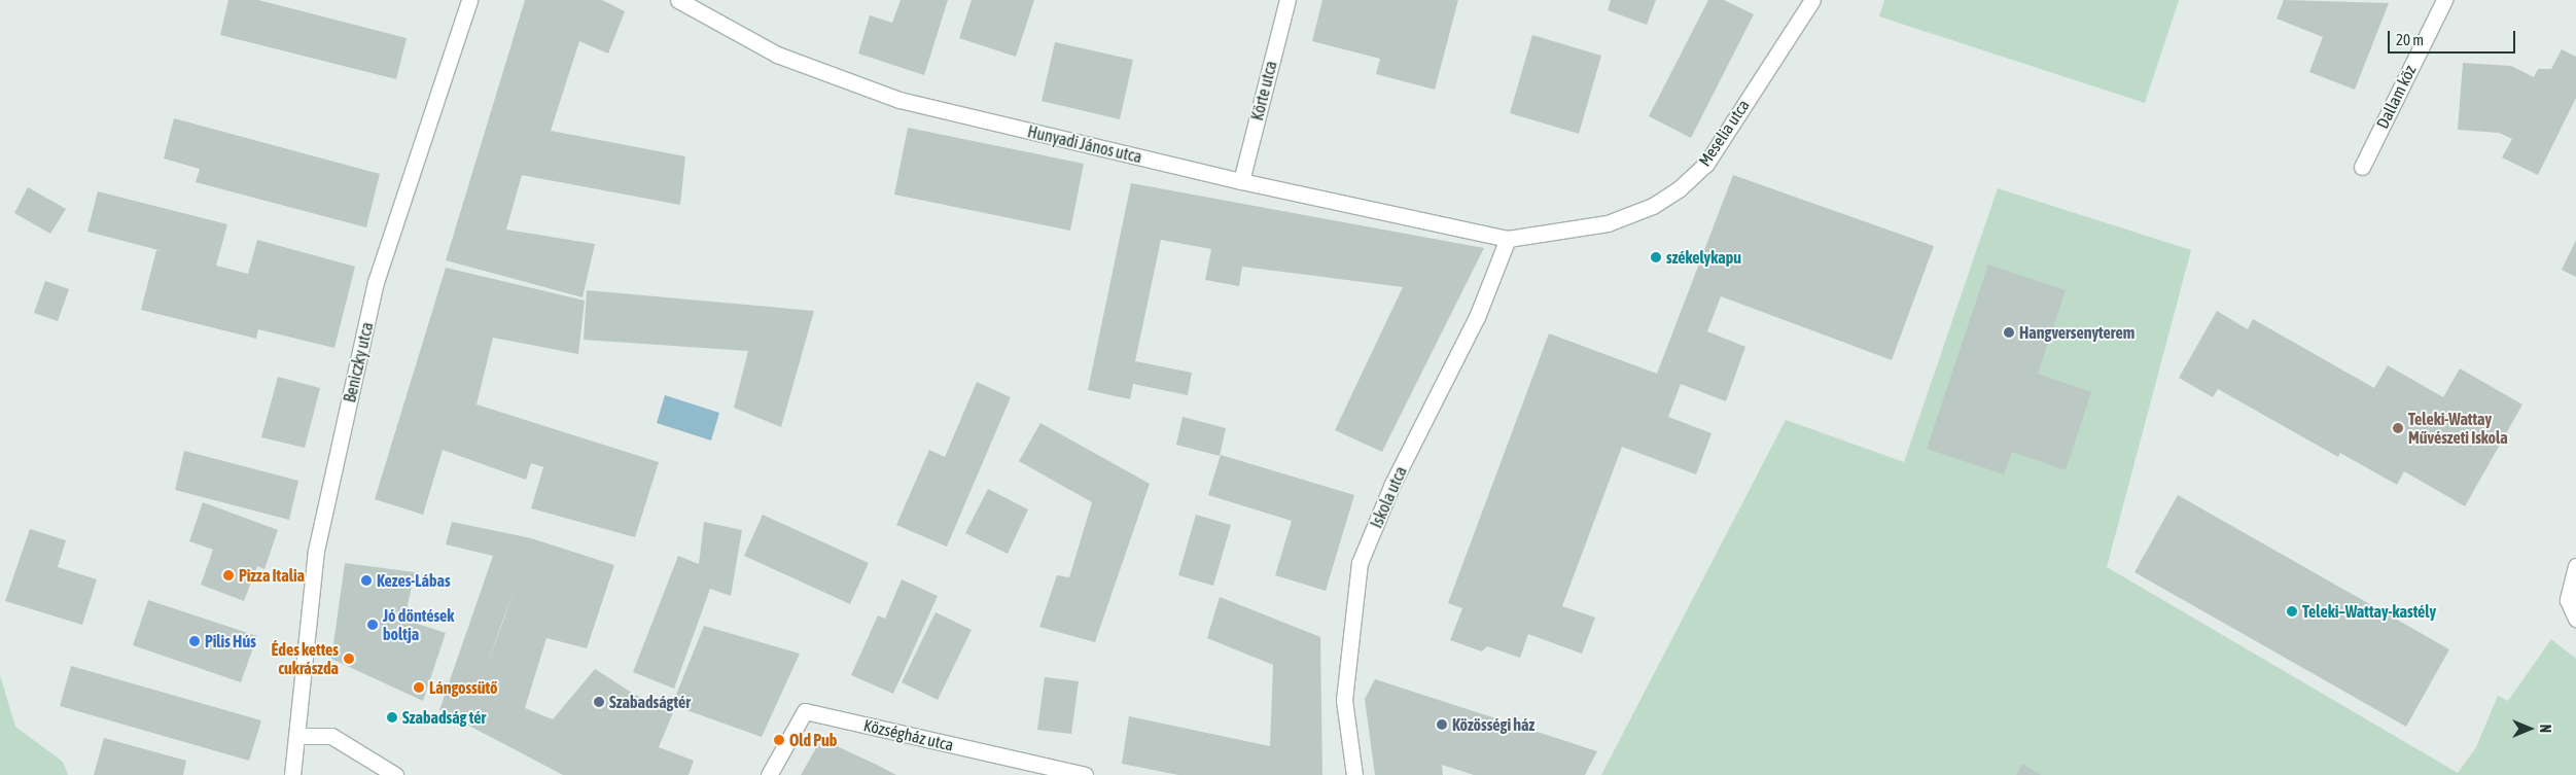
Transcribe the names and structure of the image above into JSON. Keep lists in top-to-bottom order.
{
  "streets": {
    "street": [
      "Körte utca",
      "Dallam köz",
      "Meselia utca",
      "Hunyadi János utca",
      "Beniczky utca",
      "Iskola utca",
      "Községház utca"
    ]
  },
  "crossings": [
    ["Körte utca", "Hunyadi János utca"],
    ["Meselia utca", "Hunyadi János utca"],
    ["Meselia utca", "Iskola utca"],
    ["Hunyadi János utca", "Iskola utca"]
  ],
  "places": [
    "székelykapu",
    "Hangversenyterem",
    "Teleki-Wattay Művészeti Iskola",
    "Pizza Italia",
    "Kezes-Lábas",
    "Teleki–Wattay-kastély",
    "Jó döntések boltja",
    "Pilis Hús",
    "Édes kettes cukrászda",
    "Lángossütő",
    "Szabadságtér",
    "Szabadság tér",
    "Közösségi ház",
    "Old Pub"
  ],
  "scale_bar": "20 m",
  "north": "right"
}
